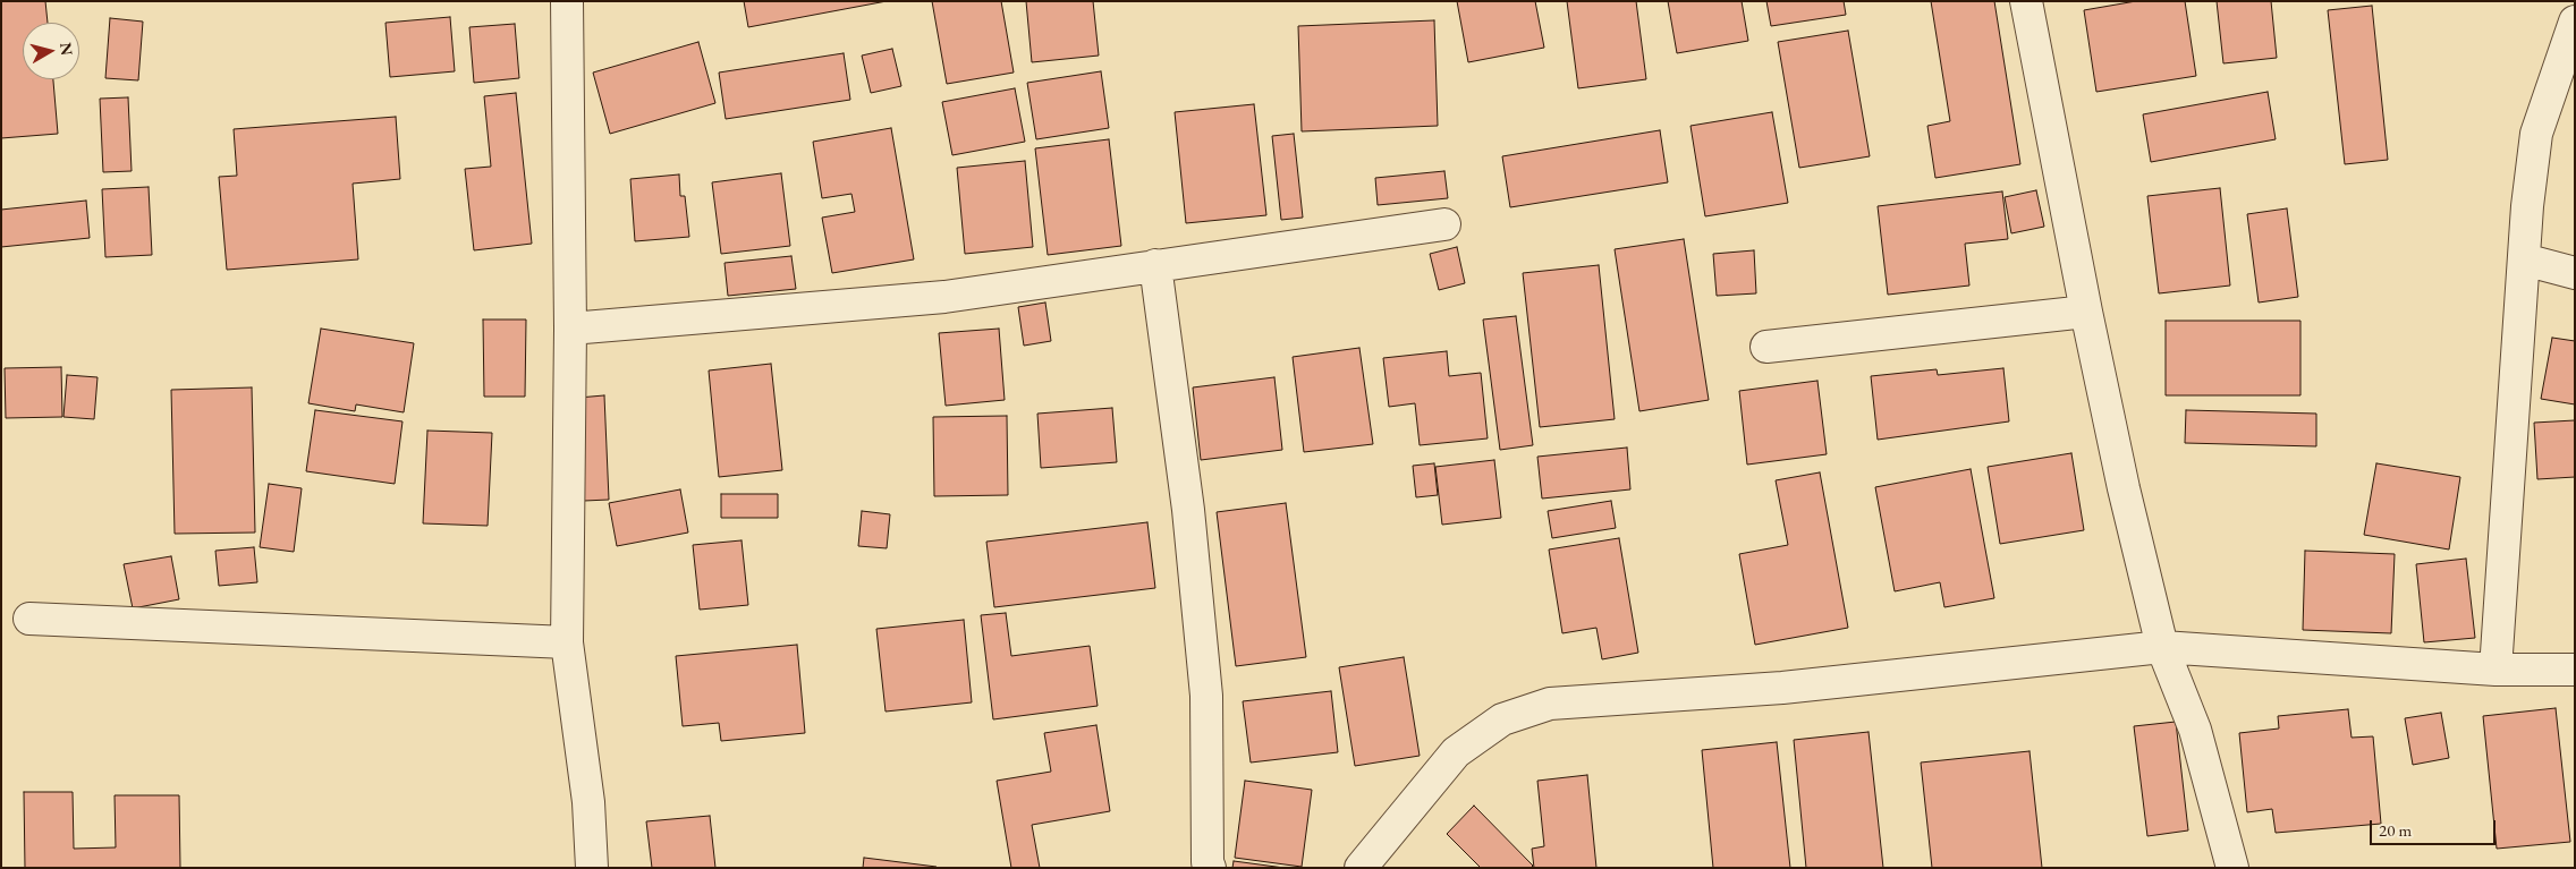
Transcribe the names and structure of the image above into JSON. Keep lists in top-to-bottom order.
{
  "scale_bar": "20 m",
  "north": "right"
}
